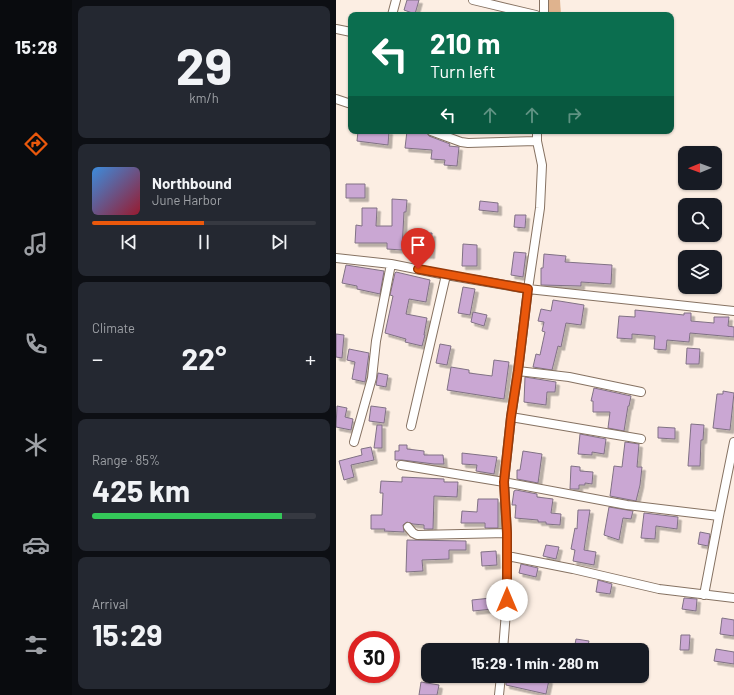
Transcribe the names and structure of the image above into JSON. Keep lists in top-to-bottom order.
{
  "north": "left",
  "page": {
    "tabs": "15:28",
    "tile": [
      ["29", "km/h"],
      "Climate",
      ["Range · 85%", "425 km"],
      ["Arrival", "15:29"]
    ],
    "turn": ["210 m", "Turn left"],
    "song": ["Northbound", "June Harbor"],
    "heat": ["−", "22°", "+"],
    "limit": "30",
    "trip": "15:29 · 1 min · 280 m"
  }
}
